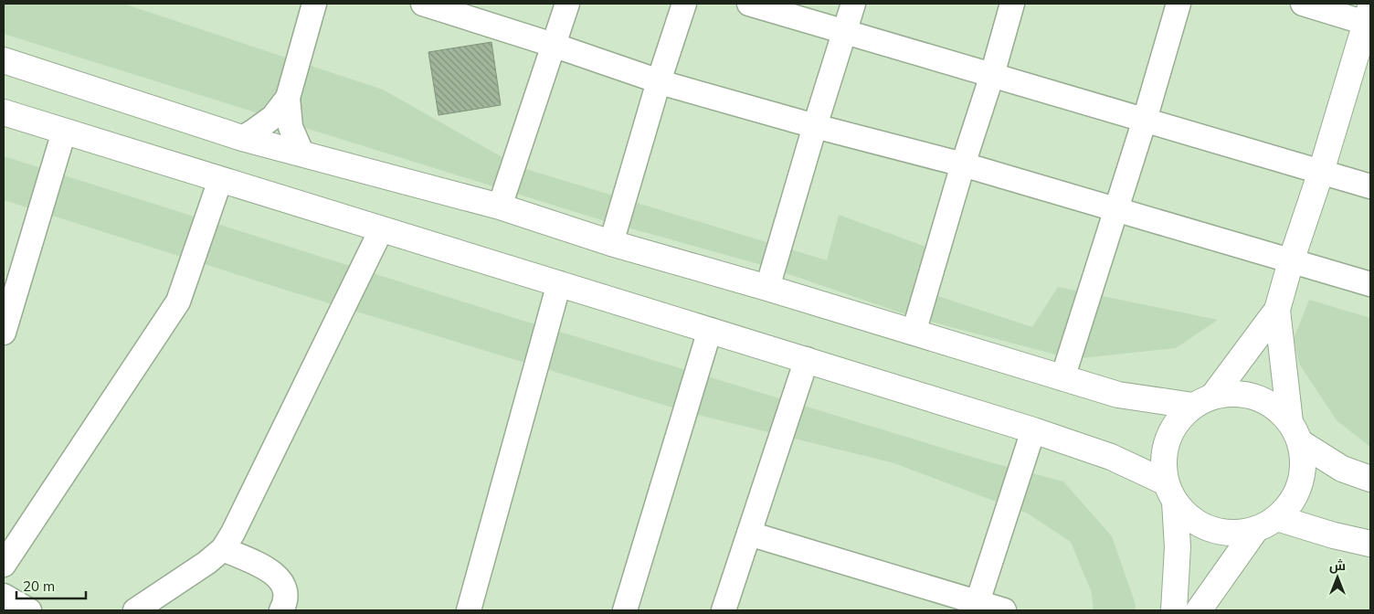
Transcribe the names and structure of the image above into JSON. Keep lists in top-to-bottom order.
{
  "scale_bar": "20 m",
  "north": "top"
}
